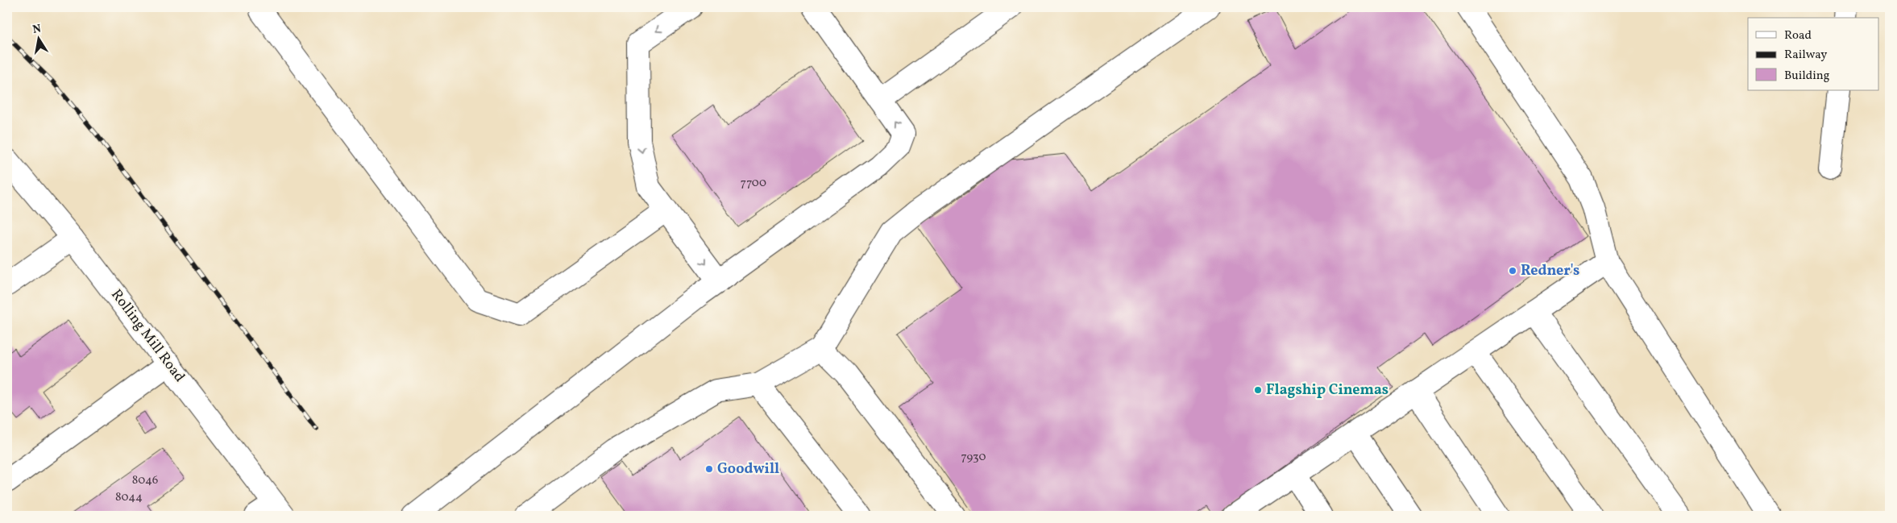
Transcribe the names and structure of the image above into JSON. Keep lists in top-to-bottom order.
{
  "streets": {
    "street": ["Rolling Mill Road"]
  },
  "places": ["Redner's", "Flagship Cinemas", "Goodwill"],
  "house_numbers": [
    "7700",
    "7930",
    "8046",
    "8044"
  ],
  "legend": ["Road", "Railway", "Building"],
  "north": "top"
}
